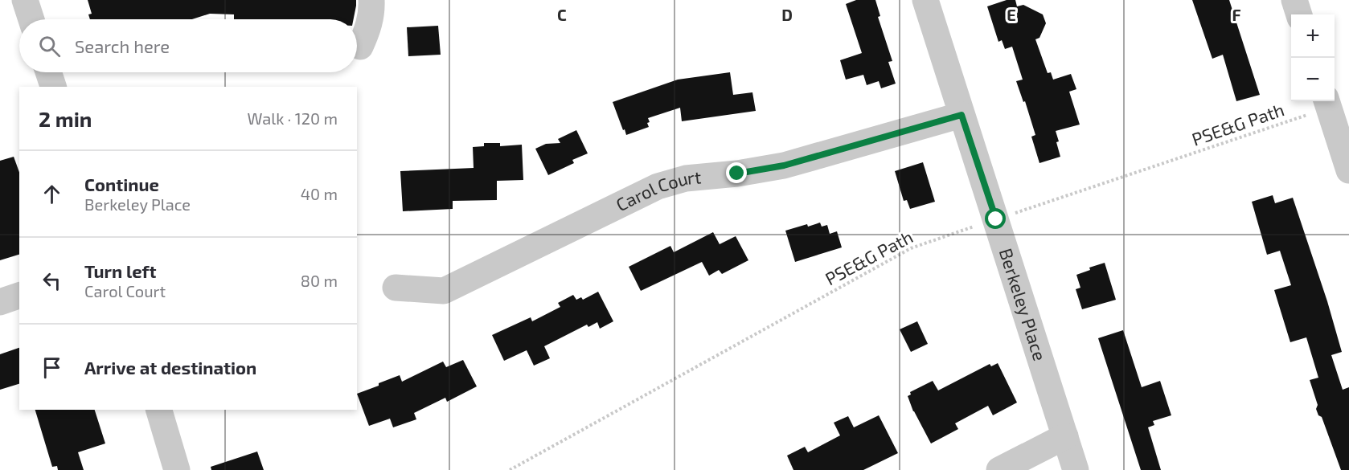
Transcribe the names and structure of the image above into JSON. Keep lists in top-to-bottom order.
{
  "streets": {
    "street": ["Carol Court", "Berkeley Place"],
    "path": ["PSE&G Path"]
  },
  "crossings": [
    ["PSE&G Path", "Berkeley Place"],
    ["Carol Court", "Berkeley Place"]
  ],
  "page": {
    "map_buttons": ["+", "−"],
    "search": "Search here",
    "heading": ["2 min", "Walk · 120 m"],
    "list": [
      ["Continue", "Berkeley Place", "40 m"],
      ["Turn left", "Carol Court", "80 m"],
      "Arrive at destination"
    ]
  },
  "grid": {
    "columns": [
      "C",
      "D",
      "E",
      "F"
    ]
  }
}
